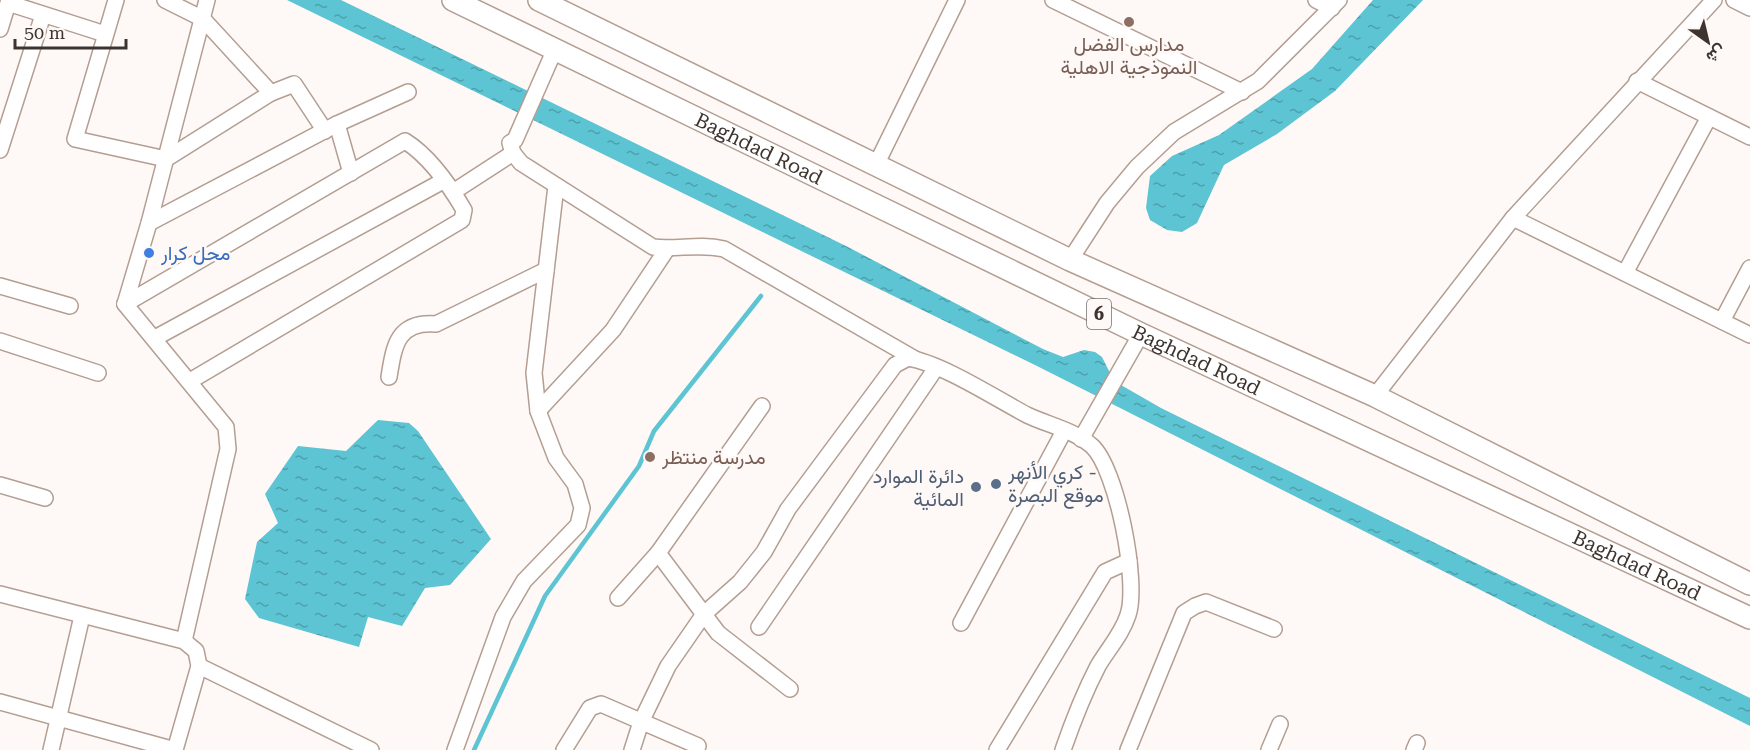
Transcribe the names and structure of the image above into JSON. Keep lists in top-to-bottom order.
{
  "streets": {
    "highway": ["Baghdad Road", "6"]
  },
  "places": [
    "مدارس الفضل النموذجية الاهلية",
    "محل كرار",
    "مدرسة منتظر",
    "كري الأنهر - موقع البصرة",
    "دائرة الموارد المائية"
  ],
  "scale_bar": "50 m",
  "north": "bottom right"
}
